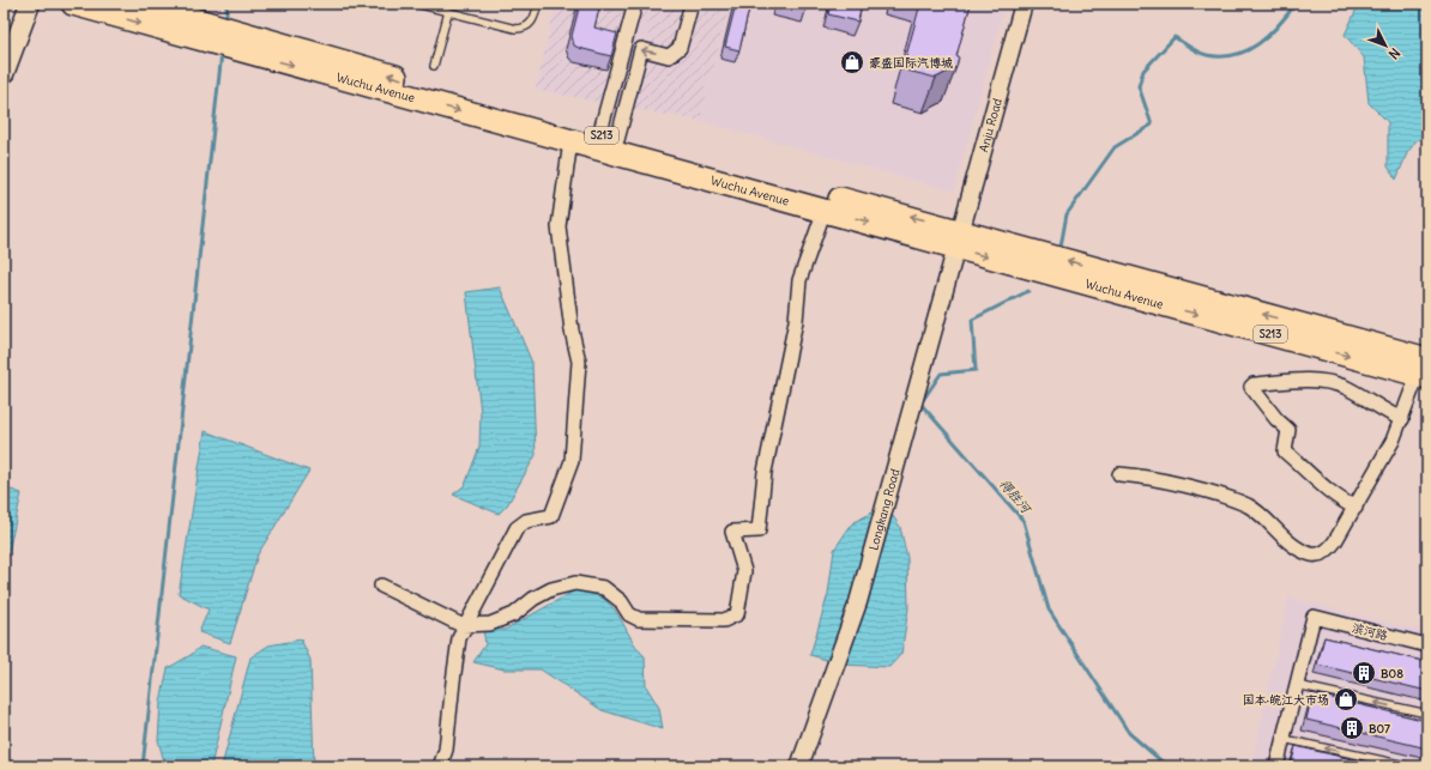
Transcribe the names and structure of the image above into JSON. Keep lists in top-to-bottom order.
{
  "streets": {
    "highway": ["Wuchu Avenue", "S213"],
    "street": ["Anju Road", "Longkang Road", "滨河路"]
  },
  "crossings": [
    ["Wuchu Avenue", "Anju Road"],
    ["Wuchu Avenue", "Longkang Road"],
    ["Anju Road", "Longkang Road"]
  ],
  "water": ["得胜河"],
  "places": {
    "shop": ["豪盛国际汽博城", "国本·皖江大市场"],
    "building": ["B08", "B07"]
  },
  "north": "bottom right"
}
